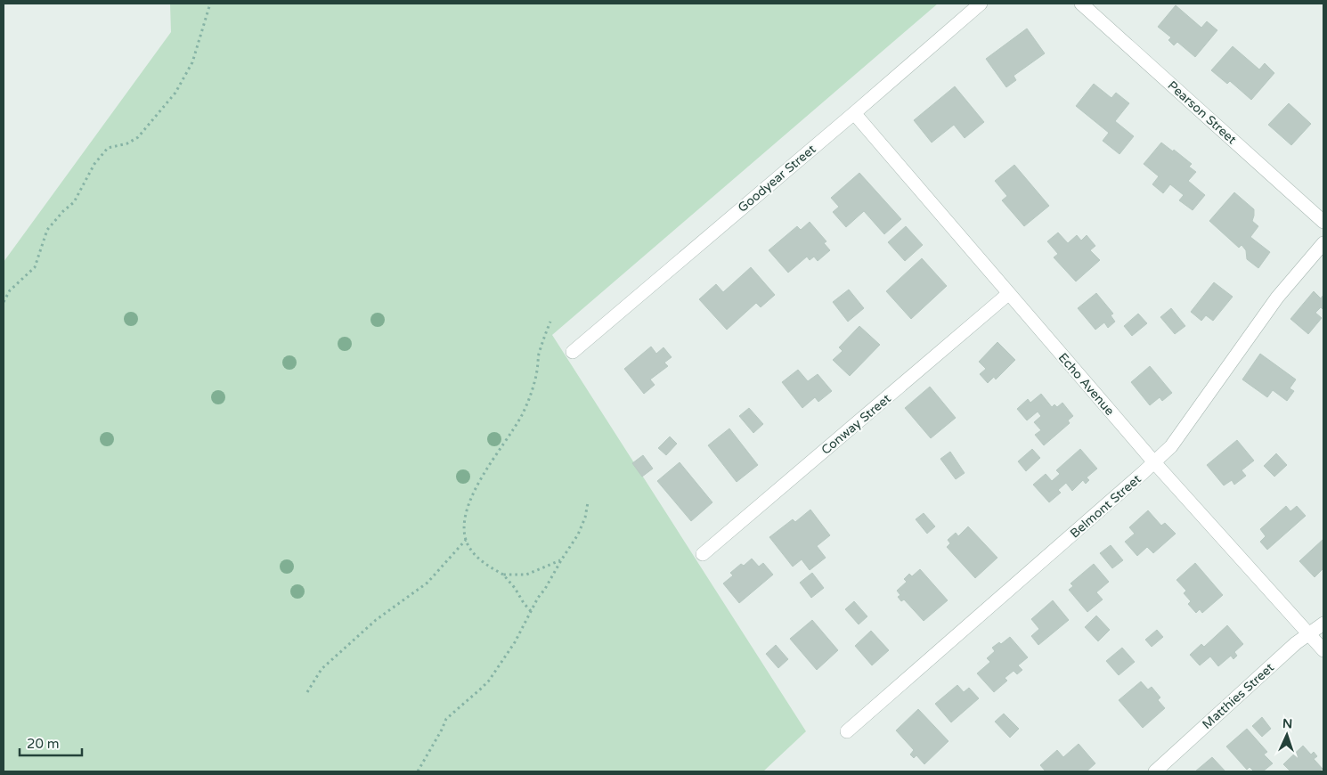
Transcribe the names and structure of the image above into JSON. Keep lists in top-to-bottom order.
{
  "streets": {
    "street": [
      "Pearson Street",
      "Goodyear Street",
      "Echo Avenue",
      "Conway Street",
      "Belmont Street",
      "Matthies Street"
    ]
  },
  "crossings": [
    ["Goodyear Street", "Echo Avenue"],
    ["Echo Avenue", "Conway Street"],
    ["Echo Avenue", "Belmont Street"],
    ["Echo Avenue", "Matthies Street"]
  ],
  "scale_bar": "20 m",
  "north": "top"
}
